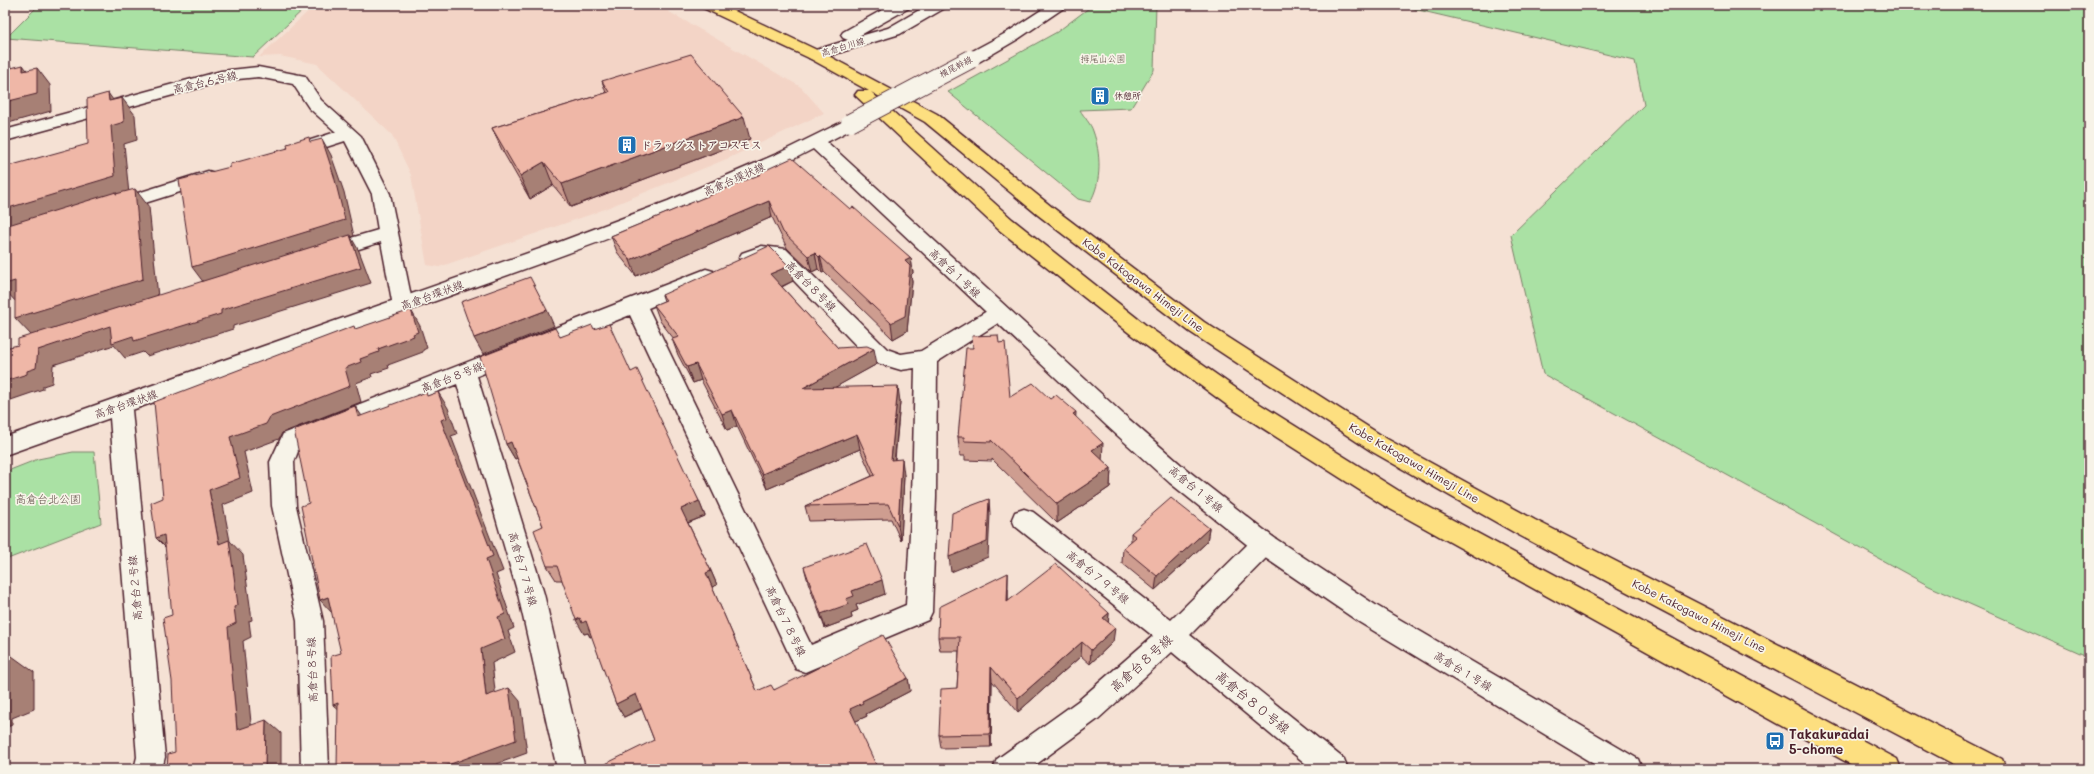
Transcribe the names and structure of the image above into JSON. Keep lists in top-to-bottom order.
{
  "streets": {
    "main road": ["Kobe Kakogawa Himeji Line"],
    "street": [
      "高倉白川線",
      "横尾幹線",
      "高倉台６号線",
      "高倉台環状線",
      "高倉台１号線",
      "高倉台８号線",
      "高倉台７７号線",
      "高倉台７９号線",
      "高倉台２号線",
      "高倉台７８号線",
      "高倉台８０号線"
    ]
  },
  "crossings": [
    ["高倉白川線", "Kobe Kakogawa Himeji Line"],
    ["横尾幹線", "高倉台環状線"],
    ["高倉台６号線", "高倉台環状線"],
    ["高倉台環状線", "高倉台１号線"],
    ["高倉台環状線", "高倉台２号線"],
    ["高倉台１号線", "高倉台８号線"],
    ["高倉台８号線", "高倉台７７号線"],
    ["高倉台８号線", "高倉台７９号線"],
    ["高倉台８号線", "高倉台７８号線"],
    ["高倉台８号線", "高倉台８０号線"],
    ["高倉台７９号線", "高倉台８０号線"]
  ],
  "parks": ["拇尾山公園", "高倉台北公園"],
  "places": {
    "building": ["休憩所", "ドラッグストアコスモス"],
    "bus stop": ["Takakuradai 5-chome"]
  }
}
